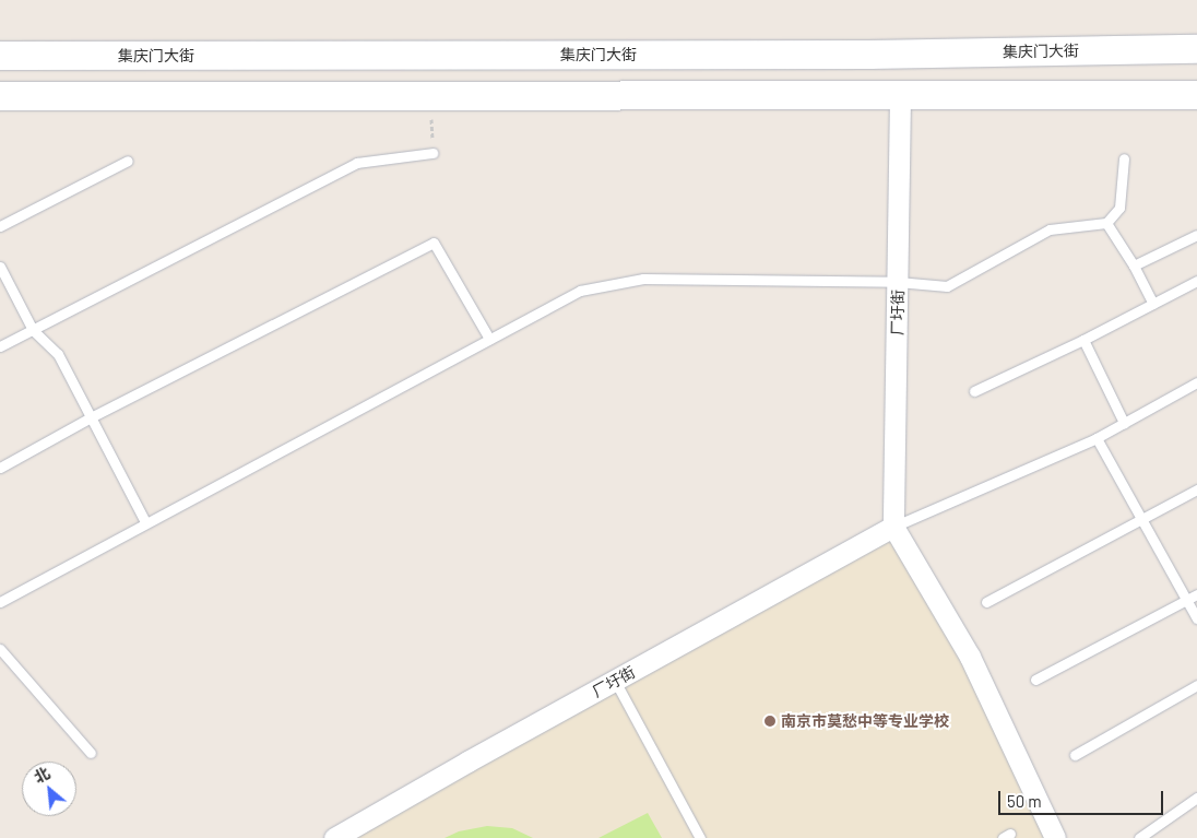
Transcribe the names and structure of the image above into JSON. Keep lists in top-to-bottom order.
{
  "streets": {
    "main road": ["集庆门大街"],
    "street": ["厂圩街"]
  },
  "places": ["南京市莫愁中等专业学校"],
  "scale_bar": "50 m",
  "north": "top left"
}
